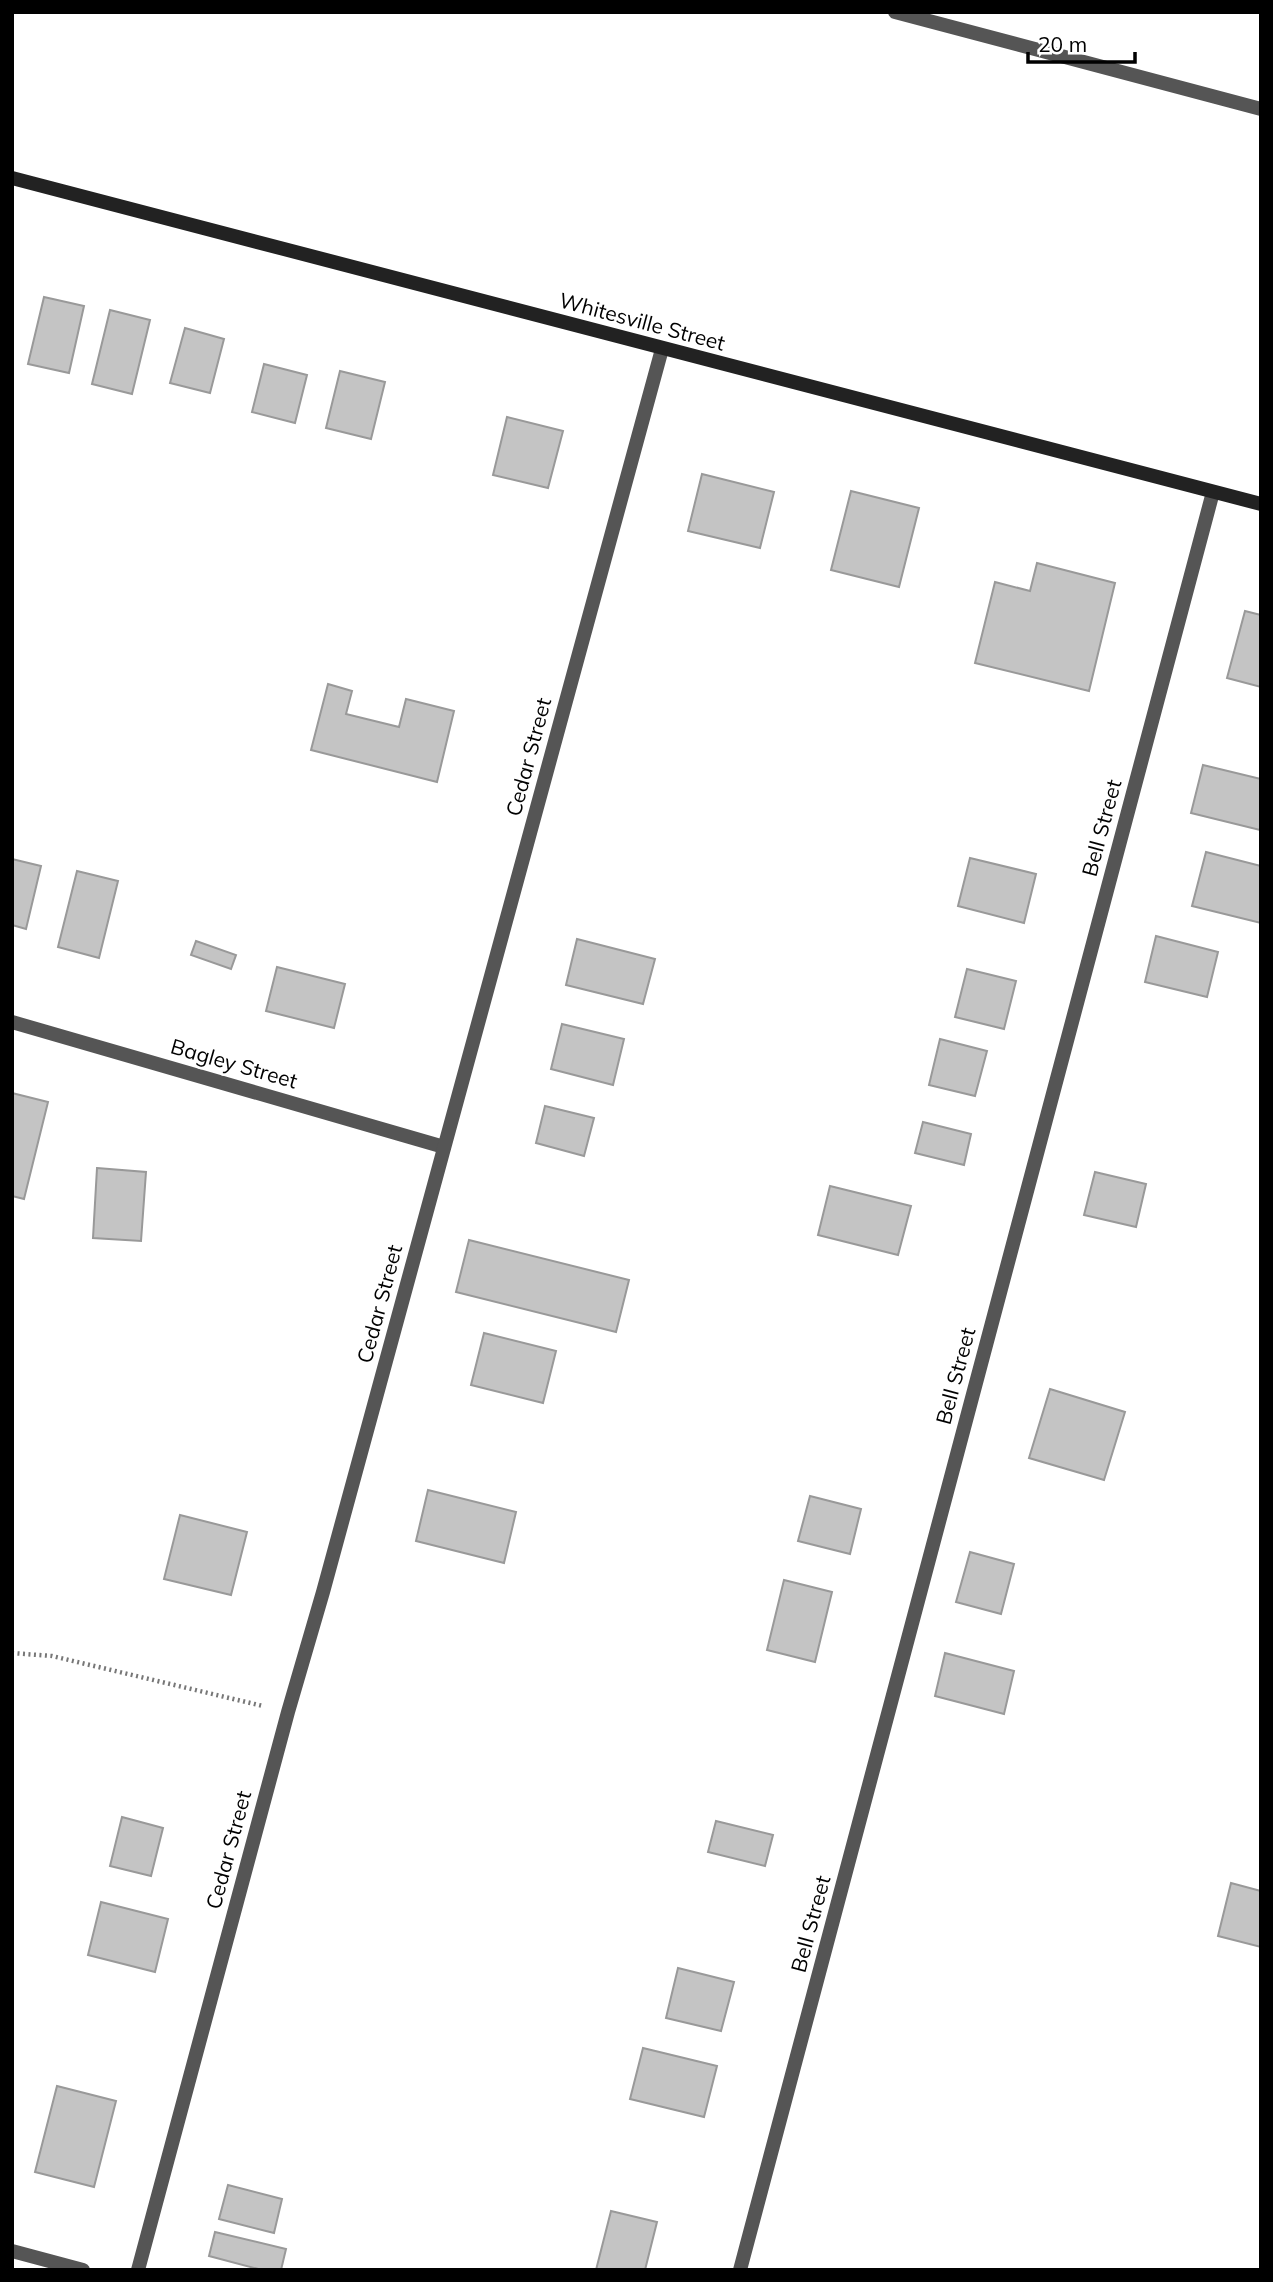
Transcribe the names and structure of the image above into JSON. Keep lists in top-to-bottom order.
{
  "streets": {
    "main road": ["Whitesville Street"],
    "street": ["Cedar Street", "Bell Street", "Bagley Street"]
  },
  "crossings": [
    ["Whitesville Street", "Cedar Street"],
    ["Whitesville Street", "Bell Street"],
    ["Cedar Street", "Bagley Street"]
  ],
  "scale_bar": "20 m"
}
